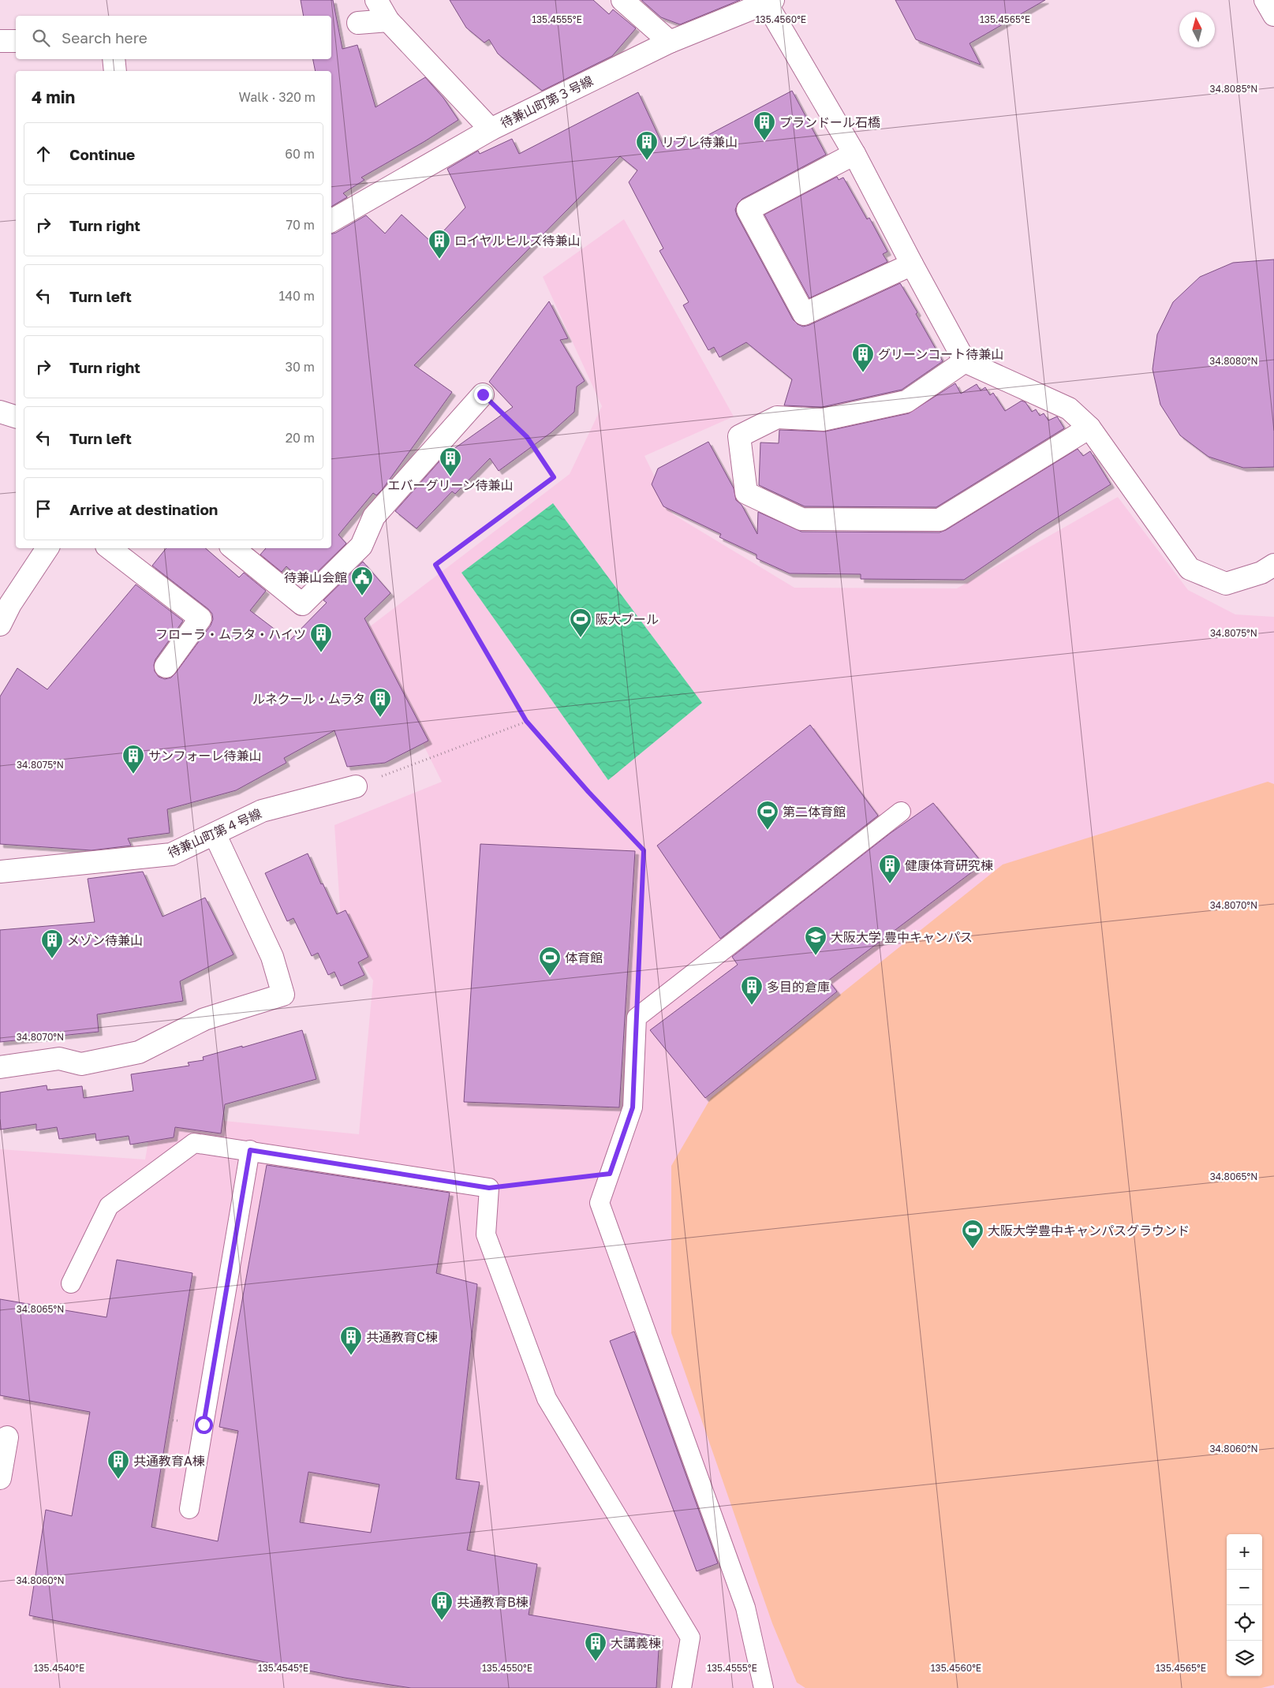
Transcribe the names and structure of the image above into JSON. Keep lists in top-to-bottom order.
{
  "streets": {
    "street": ["待兼山町第３号線", "待兼山町第４号線"]
  },
  "places": {
    "building": [
      "プランドール石橋",
      "リブレ待兼山",
      "ロイヤルヒルズ待兼山",
      "グリーンコート待兼山",
      "エバーグリーン待兼山",
      "フローラ・ムラタ・ハイツ",
      "ルネクール・ムラタ",
      "サンフォーレ待兼山",
      "健康体育研究棟",
      "メゾン待兼山",
      "多目的倉庫",
      "共通教育C棟",
      "共通教育A棟",
      "共通教育B棟",
      "大講義棟"
    ],
    "public building": ["待兼山会館"],
    "sports": [
      "阪大プール",
      "第二体育館",
      "体育館",
      "大阪大学豊中キャンパスグラウンド"
    ],
    "school or university": ["大阪大学 豊中キャンパス"]
  },
  "north": "top",
  "page": {
    "search": "Search here",
    "heading": ["4 min", "Walk · 320 m"],
    "list": [
      ["Continue", "60 m"],
      ["Turn right", "70 m"],
      ["Turn left", "140 m"],
      ["Turn right", "30 m"],
      ["Turn left", "20 m"],
      "Arrive at destination"
    ],
    "map_buttons": ["+", "−"]
  },
  "coordinates": [
    "135.4555°E",
    "135.4560°E",
    "135.4565°E",
    "34.8085°N",
    "34.8080°N",
    "34.8075°N",
    "34.8070°N",
    "34.8065°N",
    "34.8060°N",
    "135.4540°E",
    "135.4545°E",
    "135.4550°E"
  ]
}
